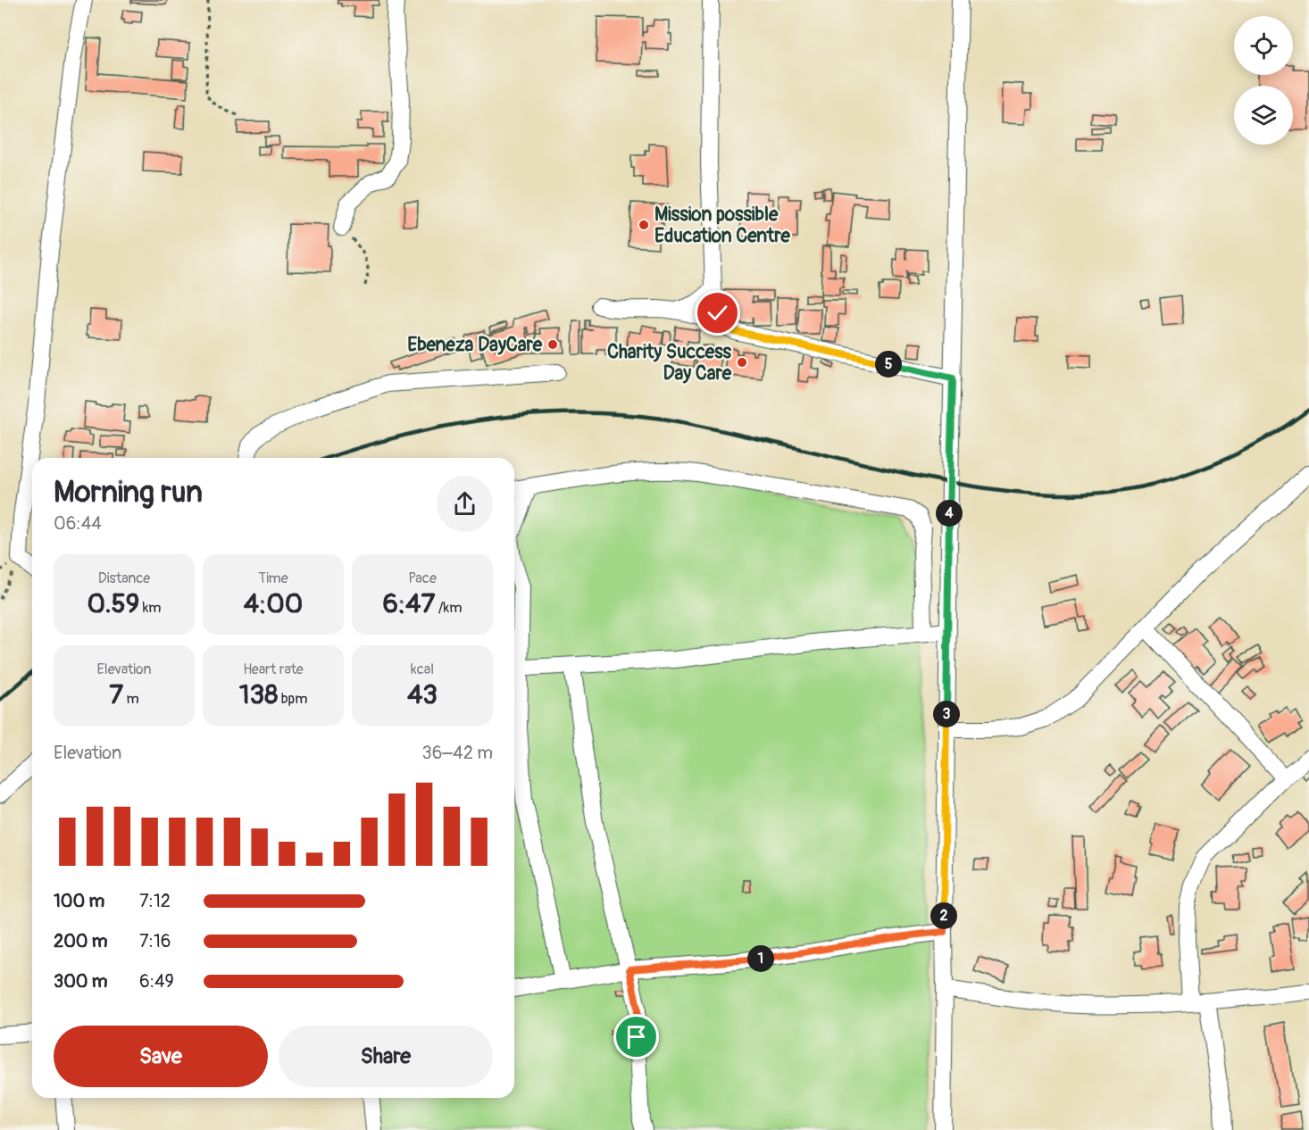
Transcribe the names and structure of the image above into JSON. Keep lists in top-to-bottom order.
{
  "places": ["Mission possible Education Centre", "Ebeneza DayCare", "Charity Success Day Care"],
  "page": {
    "pins": [
      "5",
      "4",
      "3",
      "2",
      "1"
    ],
    "heading": ["Morning run", "06:44"],
    "stats": [
      ["Distance", "0.59 km"],
      ["Time", "4:00"],
      ["Pace", "6:47 /km"],
      ["Elevation", "7 m"],
      ["Heart rate", "138 bpm"],
      ["kcal", "43"]
    ],
    "chart": ["Elevation", "36–42 m"],
    "list": [
      {
        "name": "100 m",
        "note": "7:12"
      },
      {
        "name": "200 m",
        "note": "7:16"
      },
      {
        "name": "300 m",
        "note": "6:49"
      }
    ],
    "buttons": ["Save", "Share"]
  }
}
